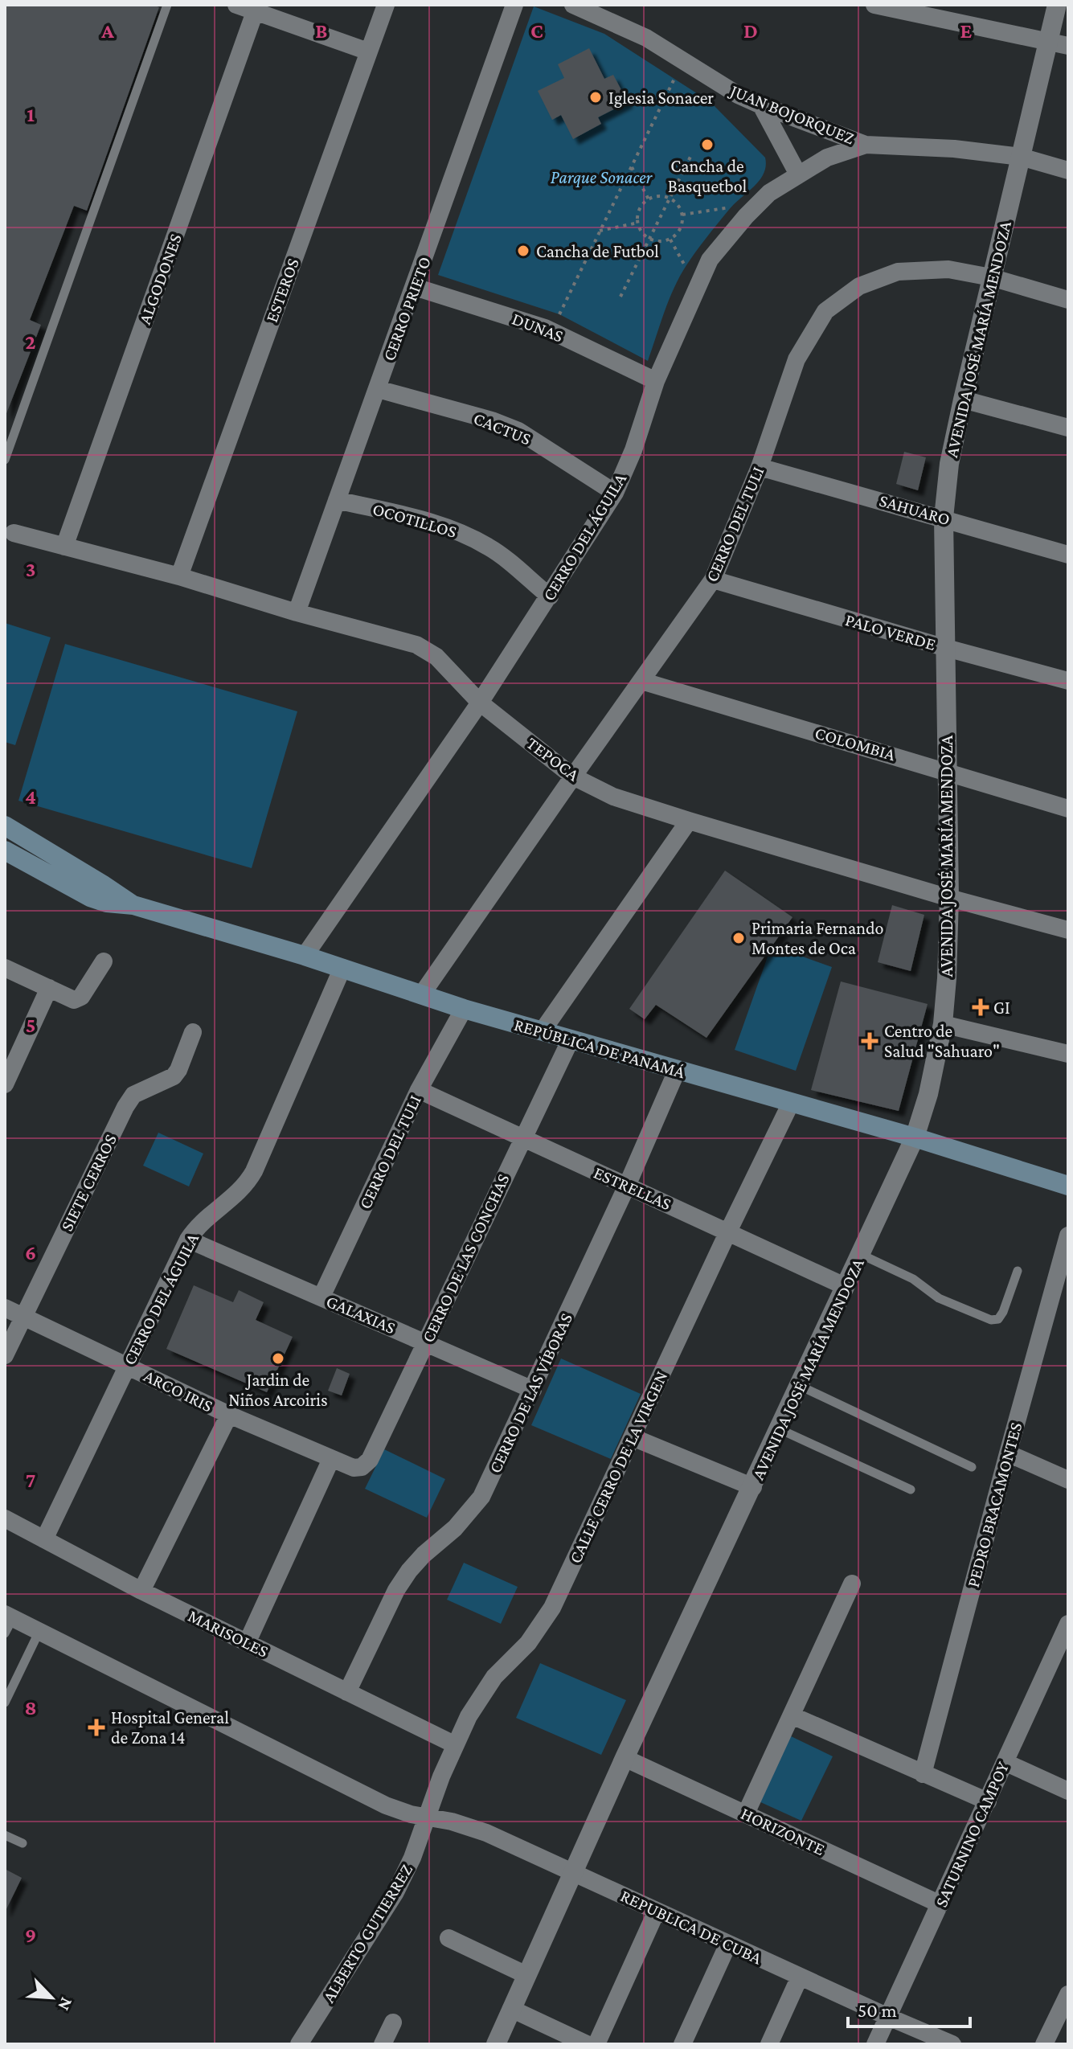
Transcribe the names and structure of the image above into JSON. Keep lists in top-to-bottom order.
{
  "streets": {
    "main road": ["REPÚBLICA DE PANAMÁ"],
    "street": [
      "JUAN BOJORQUEZ",
      "ALGODONES",
      "ESTEROS",
      "CERRO PRIETO",
      "DUNAS",
      "AVENIDA JOSÉ MARÍA MENDOZA",
      "CACTUS",
      "SAHUARO",
      "OCOTILLOS",
      "CERRO DEL TULI",
      "CERRO DEL ÁGUILA",
      "PALO VERDE",
      "COLOMBIA",
      "TEPOCA",
      "SIETE CERROS",
      "ESTRELLAS",
      "CERRO DE LAS CONCHAS",
      "GALAXIAS",
      "ARCO IRIS",
      "CERRO DE LAS VÍBORAS",
      "CALLE CERRO DE LA VIRGEN",
      "PEDRO BRACAMONTES",
      "MARISOLES",
      "HORIZONTE",
      "SATURNINO CAMPOY",
      "REPUBLICA DE CUBA",
      "ALBERTO GUTIERREZ"
    ]
  },
  "crossings": [
    ["JUAN BOJORQUEZ", "AVENIDA JOSÉ MARÍA MENDOZA"],
    ["JUAN BOJORQUEZ", "CERRO DEL ÁGUILA"],
    ["ALGODONES", "TEPOCA"],
    ["ESTEROS", "TEPOCA"],
    ["CERRO PRIETO", "DUNAS"],
    ["CERRO PRIETO", "CACTUS"],
    ["CERRO PRIETO", "OCOTILLOS"],
    ["CERRO PRIETO", "TEPOCA"],
    ["DUNAS", "CERRO DEL ÁGUILA"],
    ["AVENIDA JOSÉ MARÍA MENDOZA", "SAHUARO"],
    ["AVENIDA JOSÉ MARÍA MENDOZA", "CERRO DEL TULI"],
    ["AVENIDA JOSÉ MARÍA MENDOZA", "PALO VERDE"],
    ["AVENIDA JOSÉ MARÍA MENDOZA", "COLOMBIA"],
    ["AVENIDA JOSÉ MARÍA MENDOZA", "TEPOCA"],
    ["AVENIDA JOSÉ MARÍA MENDOZA", "REPÚBLICA DE PANAMÁ"],
    ["AVENIDA JOSÉ MARÍA MENDOZA", "ESTRELLAS"],
    ["AVENIDA JOSÉ MARÍA MENDOZA", "HORIZONTE"],
    ["AVENIDA JOSÉ MARÍA MENDOZA", "REPUBLICA DE CUBA"],
    ["CACTUS", "CERRO DEL ÁGUILA"],
    ["SAHUARO", "CERRO DEL TULI"],
    ["OCOTILLOS", "CERRO DEL ÁGUILA"],
    ["CERRO DEL TULI", "PALO VERDE"],
    ["CERRO DEL TULI", "COLOMBIA"],
    ["CERRO DEL TULI", "TEPOCA"],
    ["CERRO DEL TULI", "REPÚBLICA DE PANAMÁ"],
    ["CERRO DEL TULI", "ESTRELLAS"],
    ["CERRO DEL TULI", "GALAXIAS"],
    ["CERRO DEL ÁGUILA", "TEPOCA"],
    ["CERRO DEL ÁGUILA", "REPÚBLICA DE PANAMÁ"],
    ["CERRO DEL ÁGUILA", "GALAXIAS"],
    ["CERRO DEL ÁGUILA", "ARCO IRIS"],
    ["CERRO DEL ÁGUILA", "MARISOLES"],
    ["REPÚBLICA DE PANAMÁ", "CERRO DE LAS CONCHAS"],
    ["REPÚBLICA DE PANAMÁ", "CERRO DE LAS VÍBORAS"],
    ["REPÚBLICA DE PANAMÁ", "CALLE CERRO DE LA VIRGEN"],
    ["SIETE CERROS", "ARCO IRIS"],
    ["ESTRELLAS", "CERRO DE LAS CONCHAS"],
    ["ESTRELLAS", "CERRO DE LAS VÍBORAS"],
    ["ESTRELLAS", "CALLE CERRO DE LA VIRGEN"],
    ["CERRO DE LAS CONCHAS", "GALAXIAS"],
    ["CERRO DE LAS CONCHAS", "ARCO IRIS"],
    ["GALAXIAS", "CERRO DE LAS VÍBORAS"],
    ["CERRO DE LAS VÍBORAS", "MARISOLES"],
    ["CALLE CERRO DE LA VIRGEN", "MARISOLES"],
    ["CALLE CERRO DE LA VIRGEN", "REPUBLICA DE CUBA"],
    ["CALLE CERRO DE LA VIRGEN", "ALBERTO GUTIERREZ"],
    ["HORIZONTE", "SATURNINO CAMPOY"],
    ["SATURNINO CAMPOY", "REPUBLICA DE CUBA"],
    ["REPUBLICA DE CUBA", "ALBERTO GUTIERREZ"]
  ],
  "parks": ["Parque Sonacer"],
  "places": {
    "other": [
      "Iglesia Sonacer",
      "Cancha de Basquetbol",
      "Cancha de Futbol",
      "Primaria Fernando Montes de Oca",
      "Jardin de Niños Arcoiris"
    ],
    "health": ["GI", "Centro de Salud \"Sahuaro\"", "Hospital General de Zona 14"]
  },
  "scale_bar": "50 m",
  "north": "bottom right",
  "grid": {
    "columns": [
      "A",
      "B",
      "C",
      "D",
      "E"
    ],
    "rows": [
      "1",
      "2",
      "3",
      "4",
      "5",
      "6",
      "7",
      "8",
      "9"
    ]
  }
}
